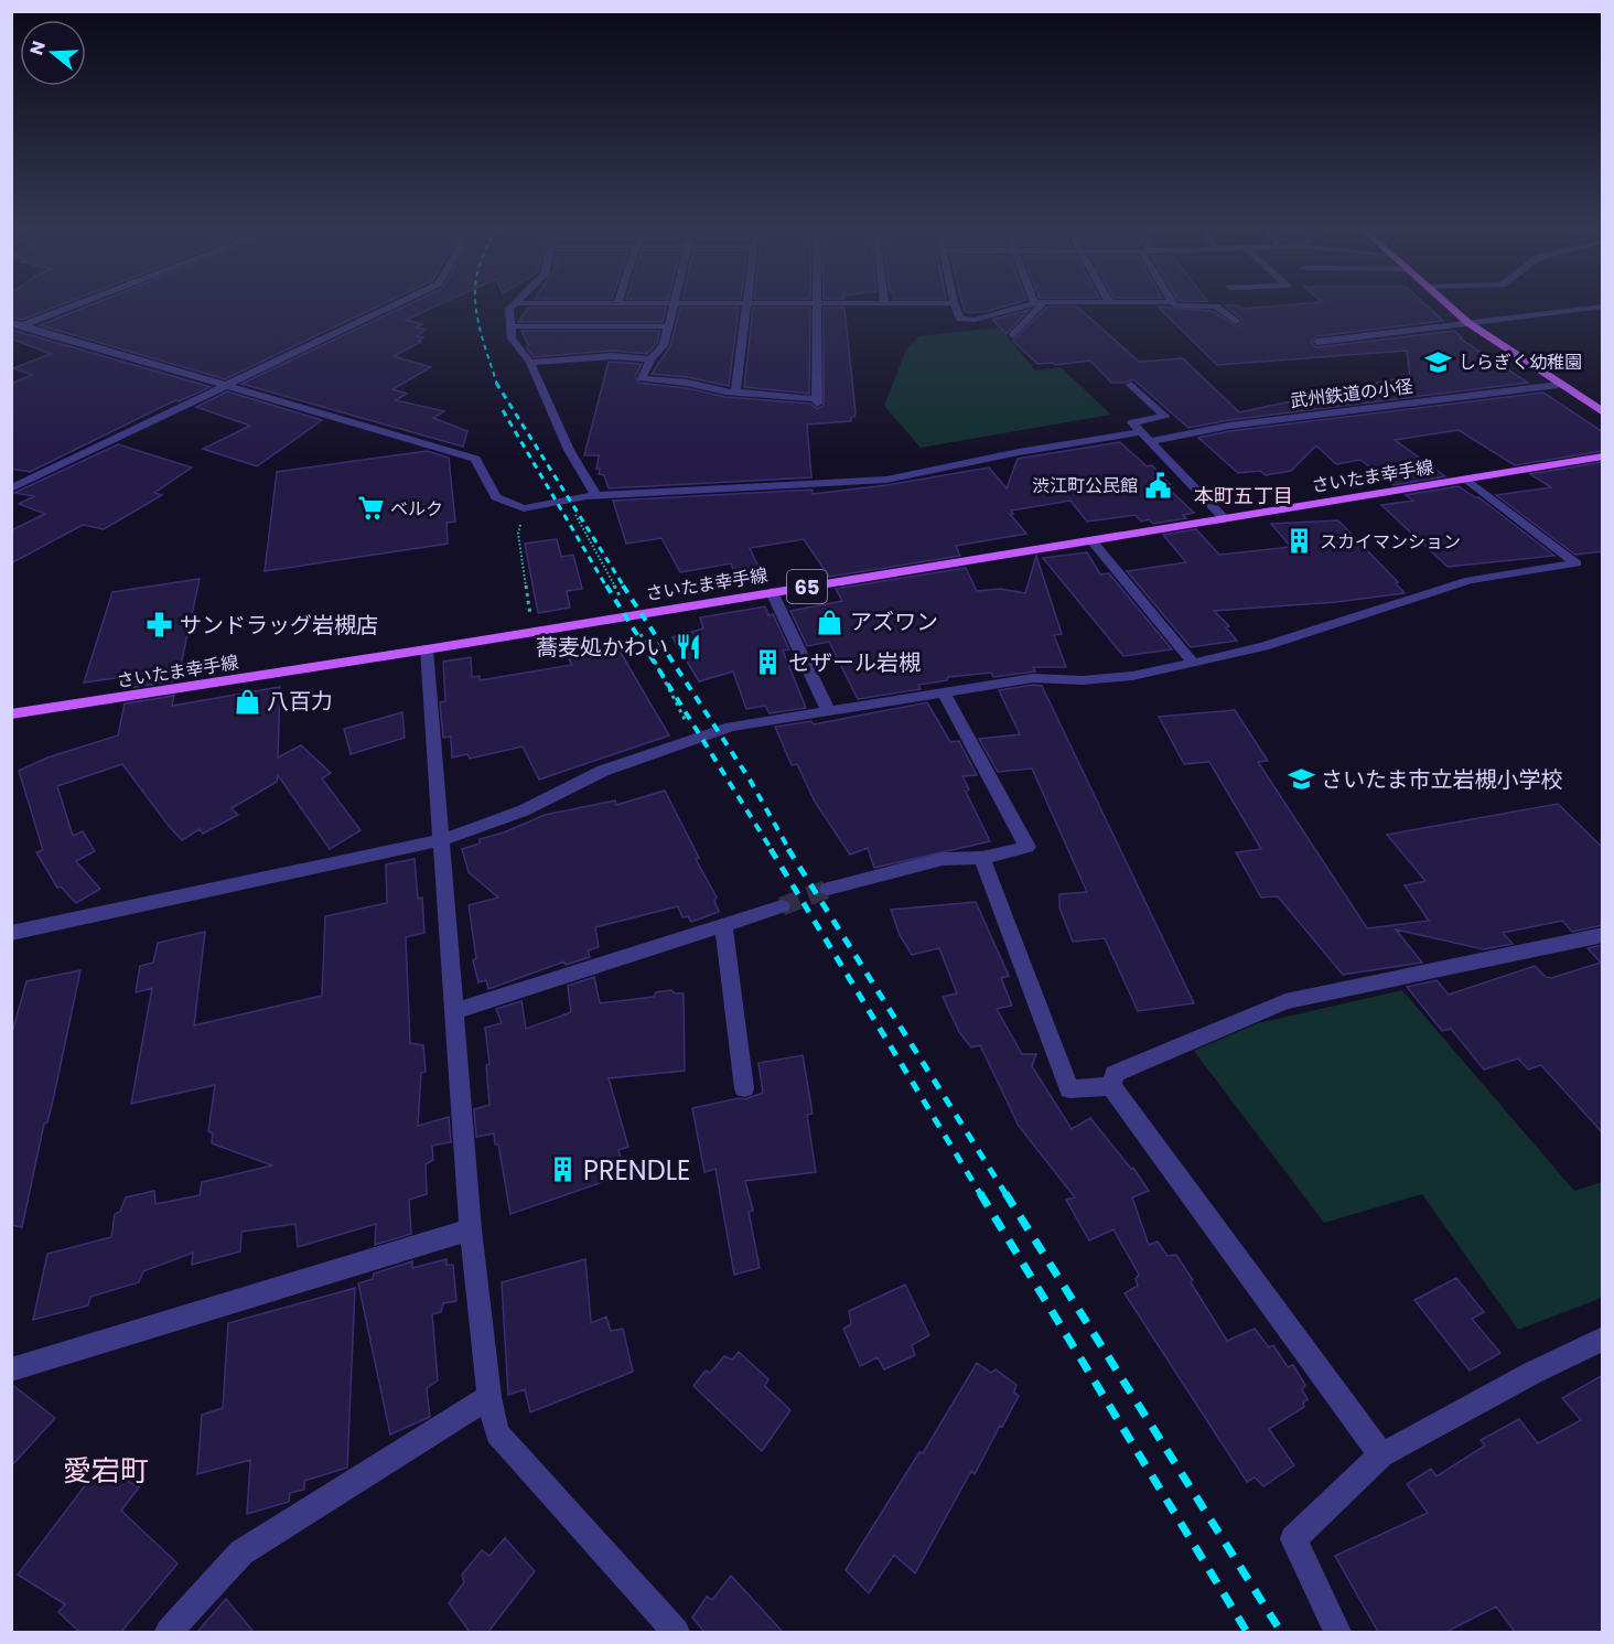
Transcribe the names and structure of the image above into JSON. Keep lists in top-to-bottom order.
{
  "streets": {
    "main road": ["さいたま幸手線", "65"],
    "street": ["武州鉄道の小径"]
  },
  "districts": ["本町五丁目", "愛宕町"],
  "places": {
    "school or university": ["しらぎく幼稚園", "さいたま市立岩槻小学校"],
    "public building": ["渋江町公民館"],
    "supermarket": ["ベルク"],
    "building": ["スカイマンション", "セザール岩槻", "PRENDLE"],
    "shop": ["アズワン", "八百力"],
    "pharmacy": ["サンドラッグ岩槻店"],
    "restaurant": ["蕎麦処かわい"]
  },
  "north": "left"
}
